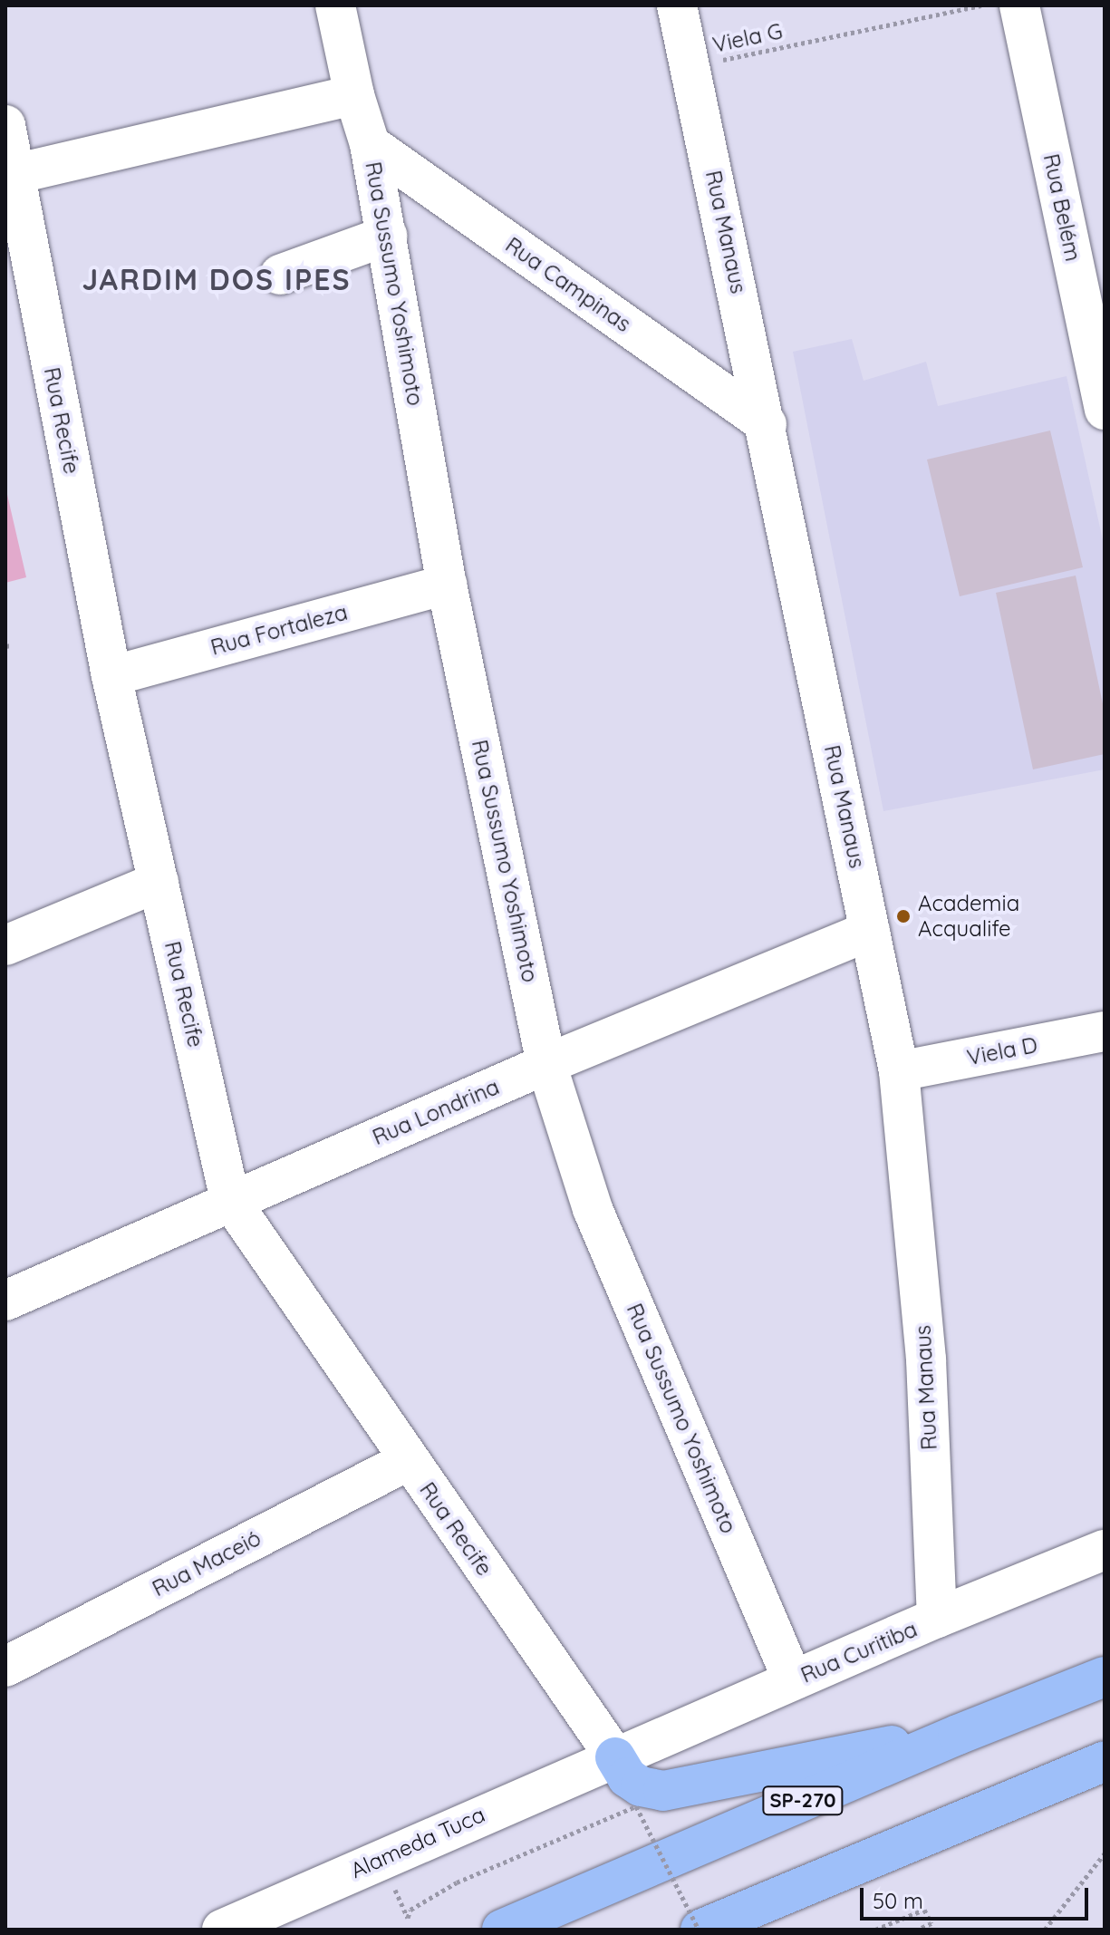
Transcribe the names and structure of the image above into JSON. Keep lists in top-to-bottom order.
{
  "streets": {
    "highway": ["SP-270"],
    "street": [
      "Rua Belém",
      "Rua Manaus",
      "Rua Sussumo Yoshimoto",
      "Rua Campinas",
      "Rua Recife",
      "Rua Fortaleza",
      "Viela D",
      "Rua Londrina",
      "Rua Maceió",
      "Rua Curitiba",
      "Alameda Tuca"
    ],
    "path": ["Viela G"]
  },
  "crossings": [
    ["Viela G", "Rua Manaus"],
    ["Rua Manaus", "Rua Campinas"],
    ["Rua Manaus", "Viela D"],
    ["Rua Manaus", "Rua Londrina"],
    ["Rua Manaus", "Rua Curitiba"],
    ["Rua Sussumo Yoshimoto", "Rua Campinas"],
    ["Rua Sussumo Yoshimoto", "Rua Fortaleza"],
    ["Rua Sussumo Yoshimoto", "Rua Londrina"],
    ["Rua Sussumo Yoshimoto", "Rua Curitiba"],
    ["Rua Recife", "Rua Fortaleza"],
    ["Rua Recife", "Rua Londrina"],
    ["Rua Recife", "Rua Maceió"],
    ["Rua Recife", "Rua Curitiba"],
    ["Rua Recife", "Alameda Tuca"],
    ["Rua Curitiba", "Alameda Tuca"]
  ],
  "districts": ["JARDIM DOS IPES"],
  "places": ["Academia Acqualife"],
  "scale_bar": "50 m"
}
